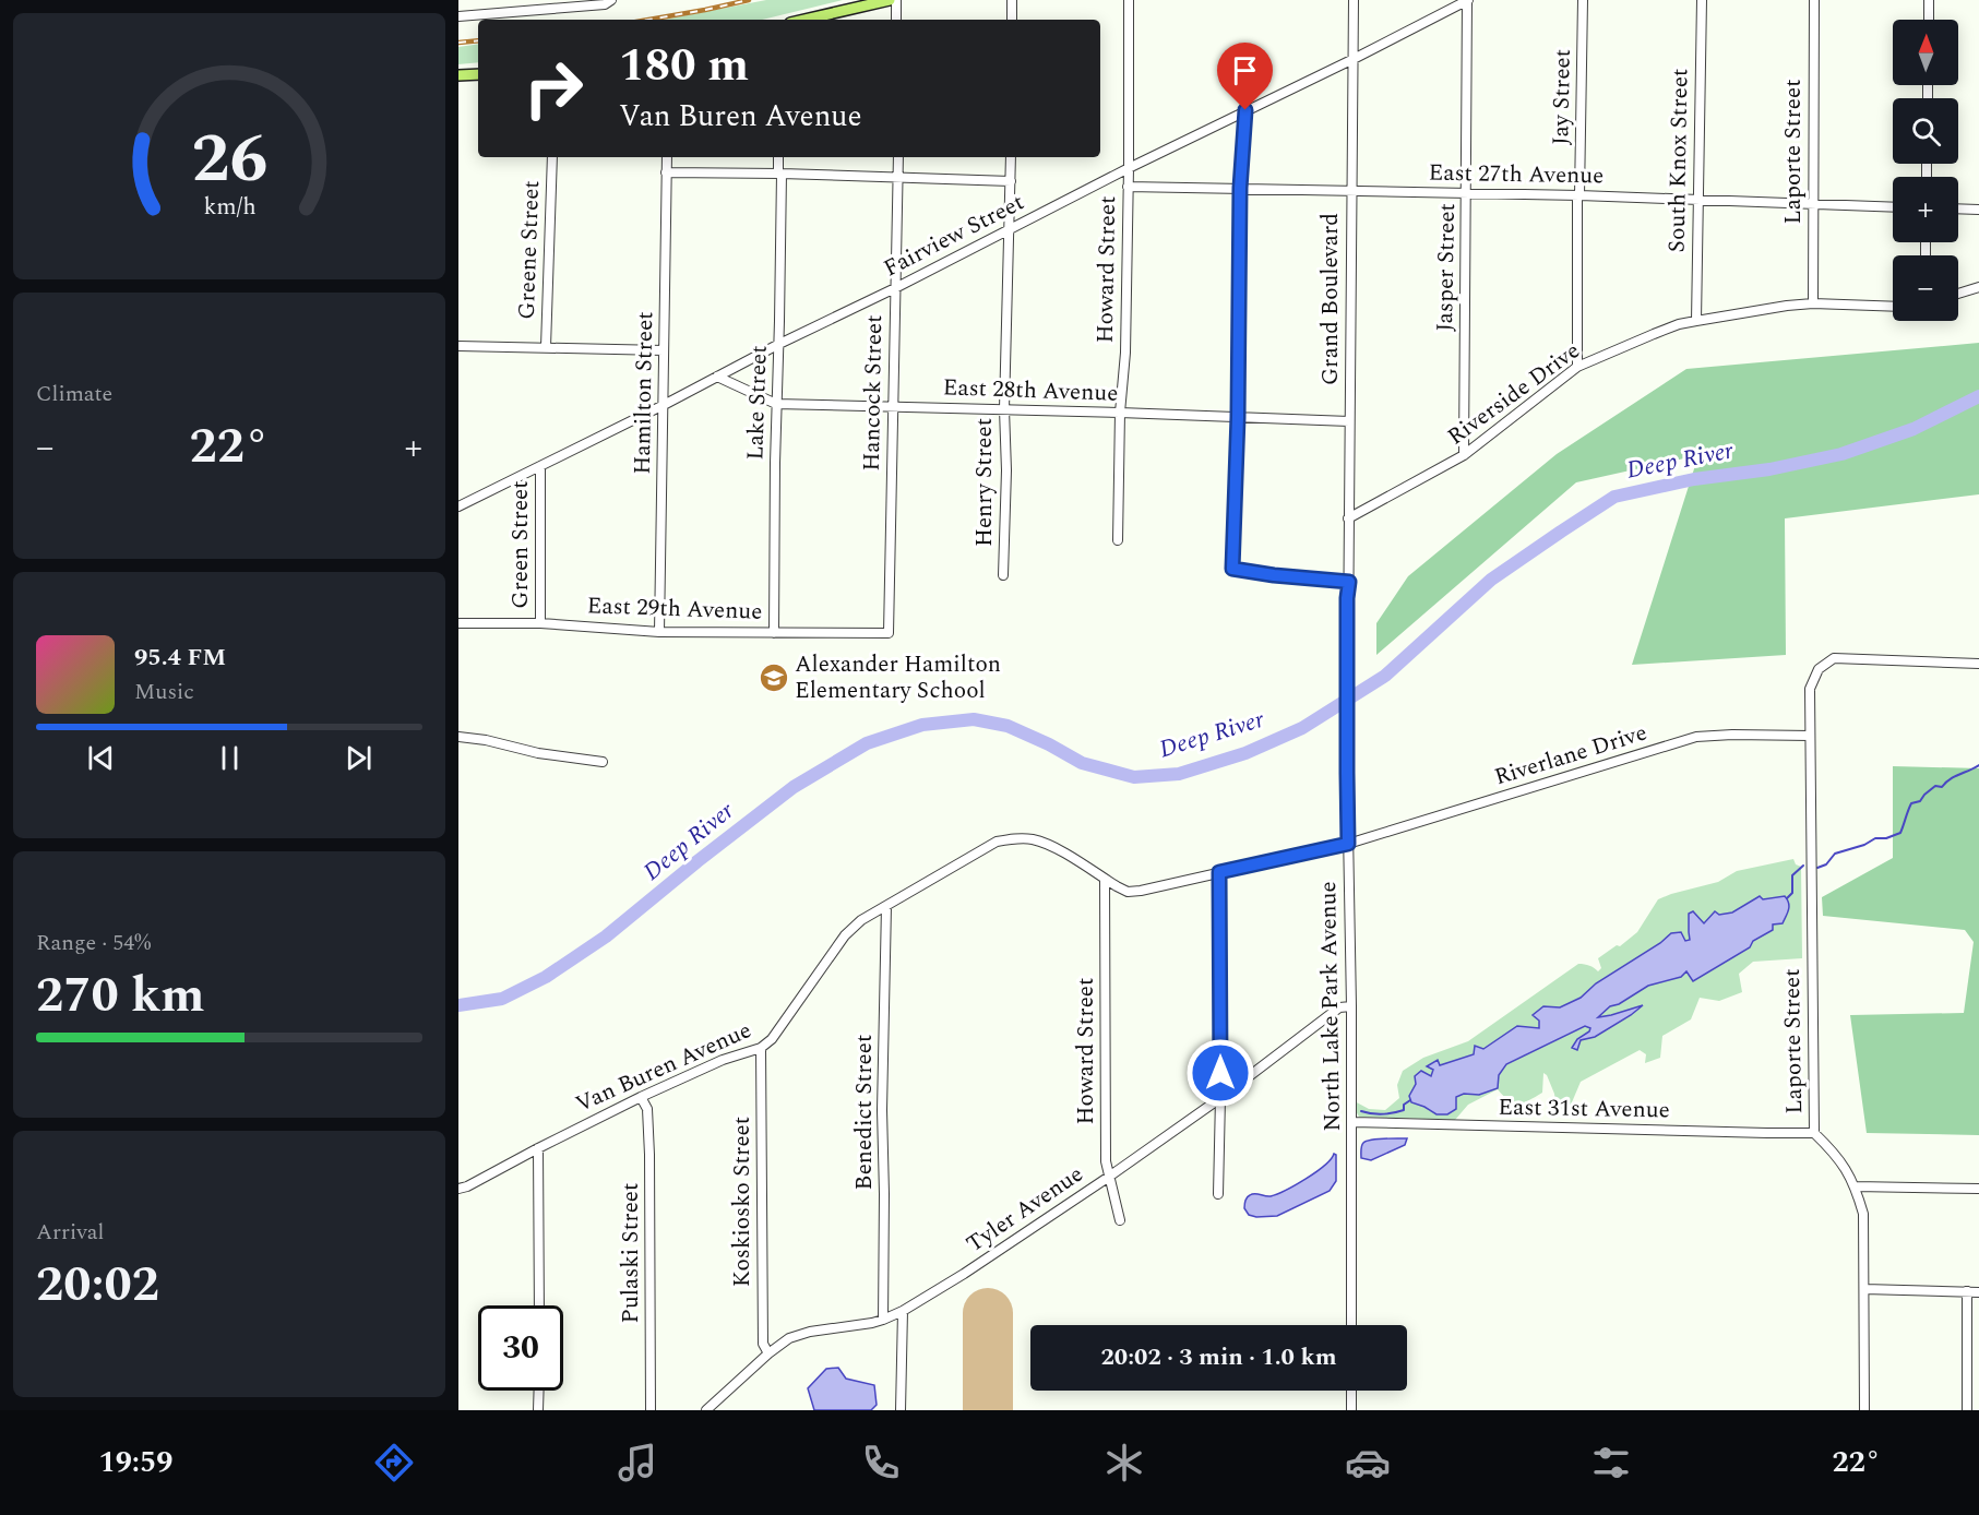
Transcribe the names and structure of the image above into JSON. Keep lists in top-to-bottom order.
{
  "streets": {
    "street": [
      "Jay Street",
      "Laporte Street",
      "South Knox Street",
      "East 27th Avenue",
      "Fairview Street",
      "Greene Street",
      "Jasper Street",
      "Howard Street",
      "Grand Boulevard",
      "East 28th Avenue",
      "Hamilton Street",
      "Hancock Street",
      "Riverside Drive",
      "Lake Street",
      "Henry Street",
      "Green Street",
      "East 29th Avenue",
      "Riverlane Drive",
      "North Lake Park Avenue",
      "Van Buren Avenue",
      "East 31st Avenue",
      "Benedict Street",
      "Koskiosko Street",
      "Tyler Avenue",
      "Pulaski Street"
    ]
  },
  "crossings": [
    ["Jay Street", "East 27th Avenue"],
    ["Jay Street", "Riverside Drive"],
    ["Laporte Street", "East 27th Avenue"],
    ["Laporte Street", "Riverside Drive"],
    ["Laporte Street", "Riverlane Drive"],
    ["Laporte Street", "East 31st Avenue"],
    ["South Knox Street", "East 27th Avenue"],
    ["South Knox Street", "Riverside Drive"],
    ["East 27th Avenue", "Jasper Street"],
    ["East 27th Avenue", "Howard Street"],
    ["East 27th Avenue", "Grand Boulevard"],
    ["Fairview Street", "Jasper Street"],
    ["Fairview Street", "Howard Street"],
    ["Fairview Street", "Grand Boulevard"],
    ["Fairview Street", "East 28th Avenue"],
    ["Fairview Street", "Hamilton Street"],
    ["Fairview Street", "Hancock Street"],
    ["Fairview Street", "Lake Street"],
    ["Fairview Street", "Henry Street"],
    ["Fairview Street", "Green Street"],
    ["Jasper Street", "Riverside Drive"],
    ["Howard Street", "East 28th Avenue"],
    ["Howard Street", "Van Buren Avenue"],
    ["Howard Street", "Tyler Avenue"],
    ["Grand Boulevard", "East 28th Avenue"],
    ["Grand Boulevard", "Riverside Drive"],
    ["Grand Boulevard", "North Lake Park Avenue"],
    ["East 28th Avenue", "Hancock Street"],
    ["East 28th Avenue", "Lake Street"],
    ["East 28th Avenue", "Henry Street"],
    ["Hamilton Street", "East 29th Avenue"],
    ["Hancock Street", "East 29th Avenue"],
    ["Lake Street", "East 29th Avenue"],
    ["Green Street", "East 29th Avenue"],
    ["Riverlane Drive", "North Lake Park Avenue"],
    ["Riverlane Drive", "Van Buren Avenue"],
    ["North Lake Park Avenue", "Van Buren Avenue"],
    ["North Lake Park Avenue", "East 31st Avenue"],
    ["North Lake Park Avenue", "Tyler Avenue"],
    ["Van Buren Avenue", "Benedict Street"],
    ["Van Buren Avenue", "Koskiosko Street"],
    ["Van Buren Avenue", "Pulaski Street"],
    ["Benedict Street", "Tyler Avenue"],
    ["Koskiosko Street", "Tyler Avenue"]
  ],
  "water": ["Deep River"],
  "places": {
    "school or university": ["Alexander Hamilton Elementary School"]
  },
  "north": "top",
  "page": {
    "map_buttons": ["+", "−"],
    "turn": ["180 m", "Van Buren Avenue"],
    "tile": [
      "Climate",
      ["Range · 54%", "270 km"],
      ["Arrival", "20:02"]
    ],
    "heat": ["−", "22°", "+"],
    "song": ["95.4 FM", "Music"],
    "limit": "30",
    "trip": "20:02 · 3 min · 1.0 km",
    "tabs": ["19:59", "22°"],
    "gauge": ["26", "km/h"]
  }
}
